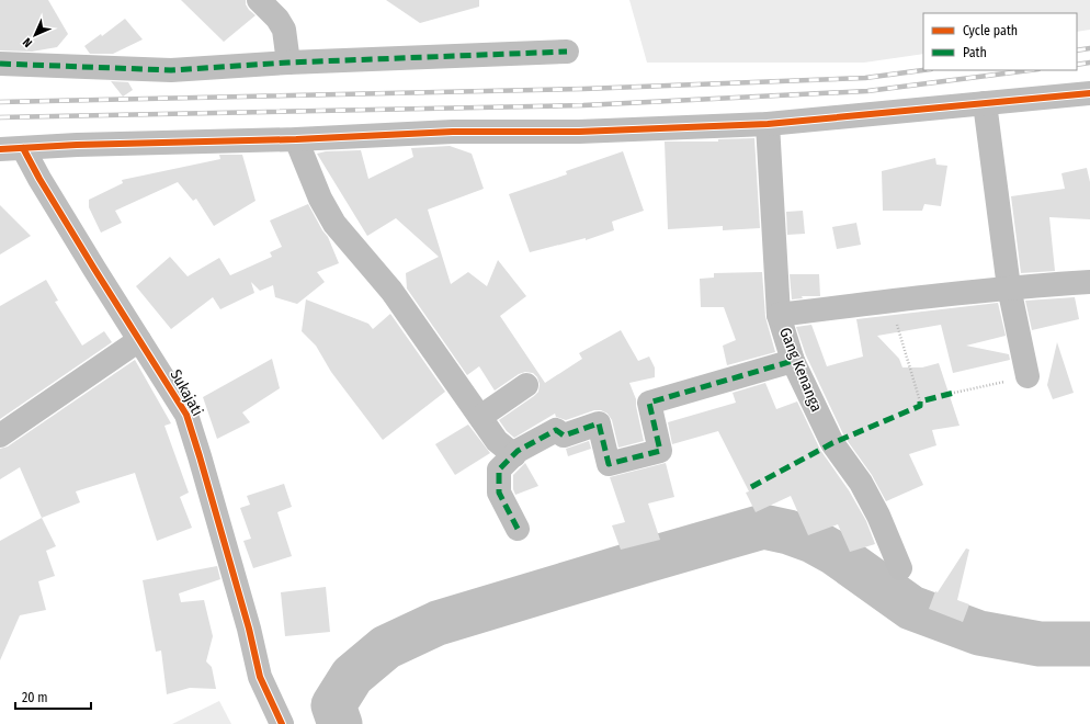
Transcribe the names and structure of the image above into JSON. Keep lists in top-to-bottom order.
{
  "streets": {
    "street": ["Gang Kenanga", "Sukajati"]
  },
  "legend": ["Cycle path", "Path"],
  "scale_bar": "20 m",
  "north": "bottom left"
}
